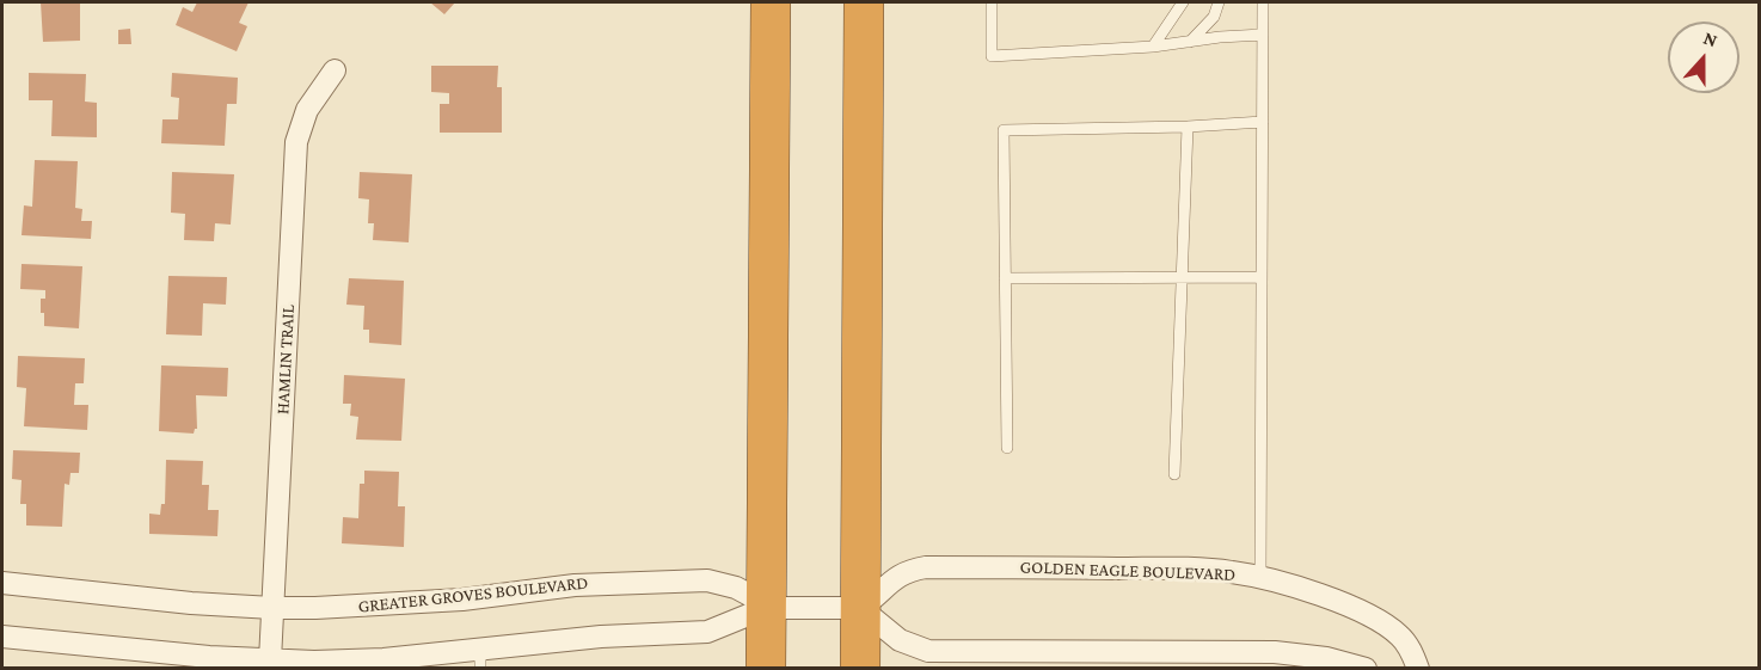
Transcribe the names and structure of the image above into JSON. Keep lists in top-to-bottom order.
{
  "streets": {
    "street": ["HAMLIN TRAIL", "GOLDEN EAGLE BOULEVARD", "GREATER GROVES BOULEVARD"]
  },
  "crossings": [
    ["HAMLIN TRAIL", "GREATER GROVES BOULEVARD"]
  ],
  "north": "top"
}
